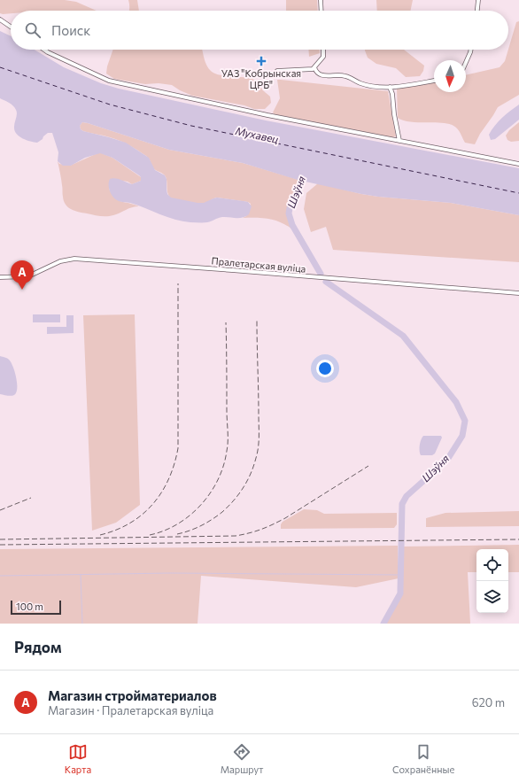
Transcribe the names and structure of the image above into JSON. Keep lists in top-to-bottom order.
{
  "streets": {
    "street": ["Пралетарская вуліца"]
  },
  "water": ["Мухавец", "Шэўня"],
  "places": {
    "health": ["УАЗ \"Кобрынская ЦРБ\""]
  },
  "scale_bar": "100 m",
  "north": "bottom",
  "page": {
    "search": "Поиск",
    "pins": "A",
    "scale": "100 m",
    "heading": "Рядом",
    "list": [
      {
        "mark": "A",
        "name": "Магазин стройматериалов",
        "note": "Магазин · Пралетарская вуліца",
        "value": "620 m"
      }
    ],
    "nav": ["Карта", "Маршрут", "Сохранённые"]
  }
}
